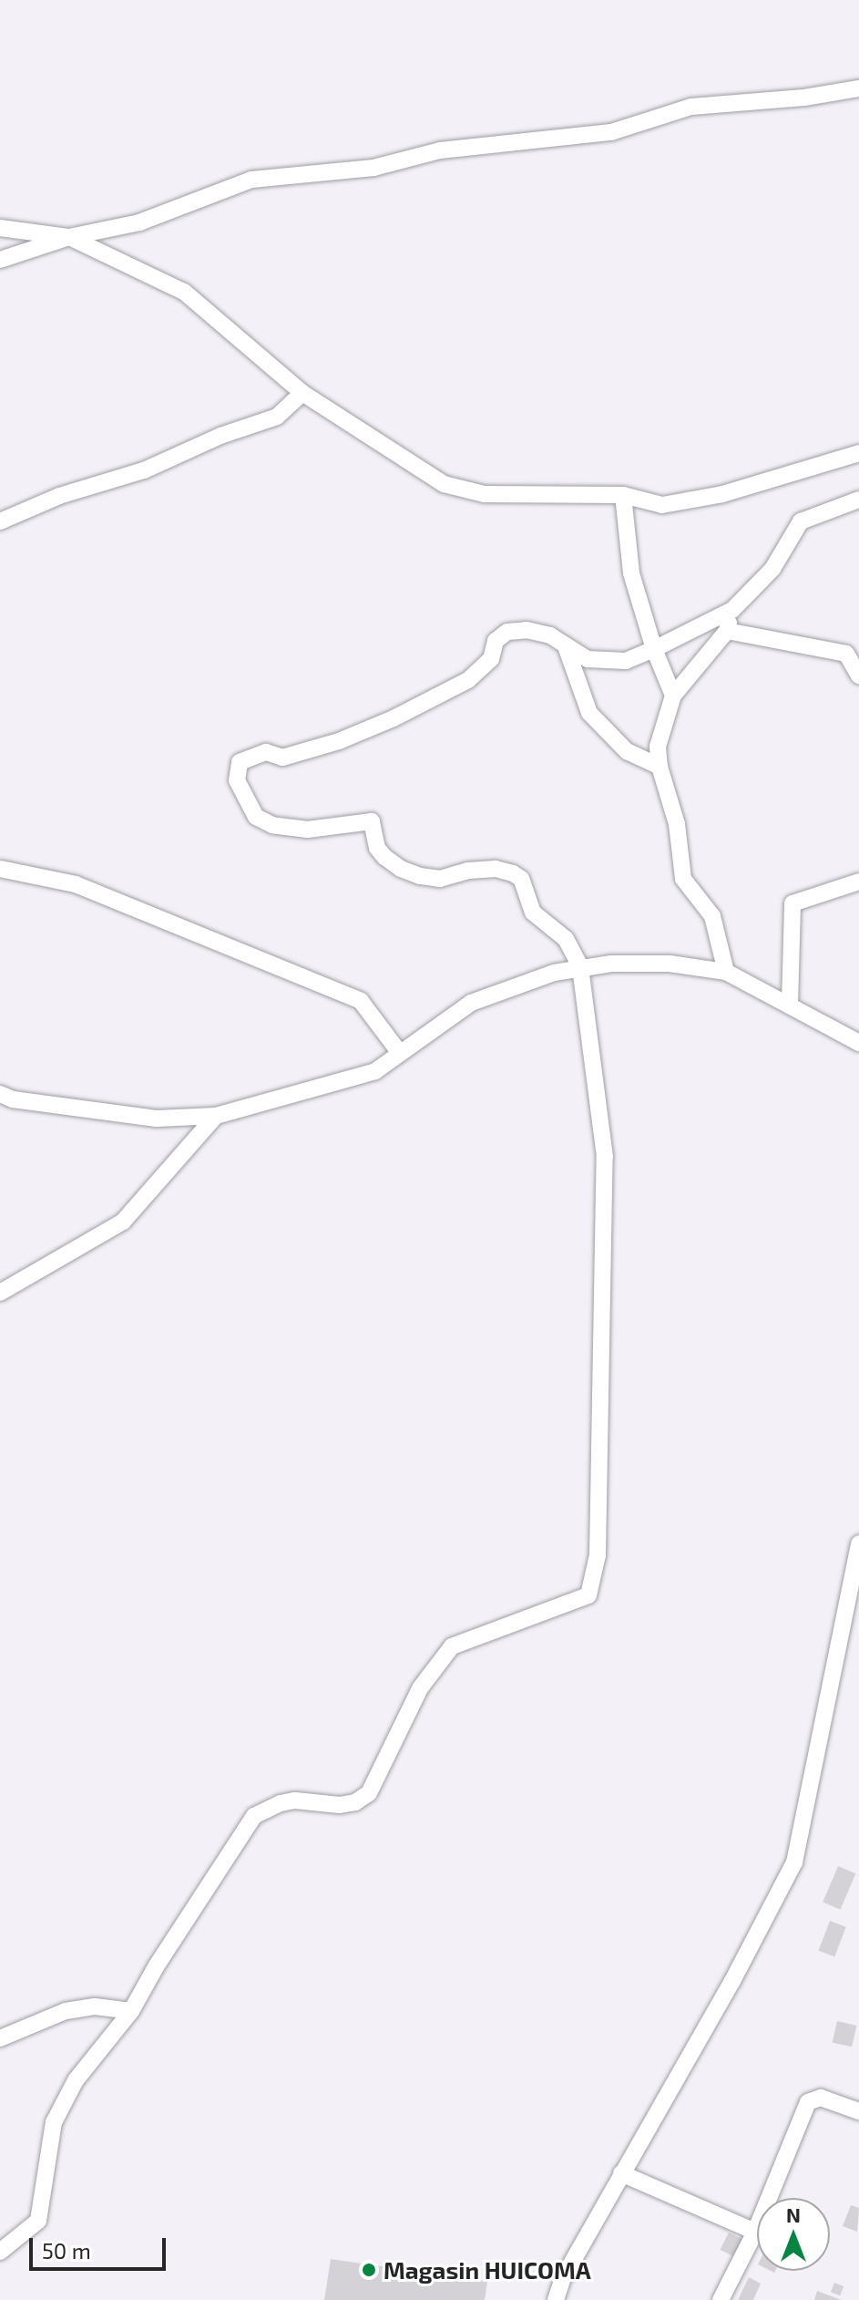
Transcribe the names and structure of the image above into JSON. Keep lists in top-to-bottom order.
{
  "places": ["Magasin HUICOMA"],
  "scale_bar": "50 m",
  "north": "top"
}
